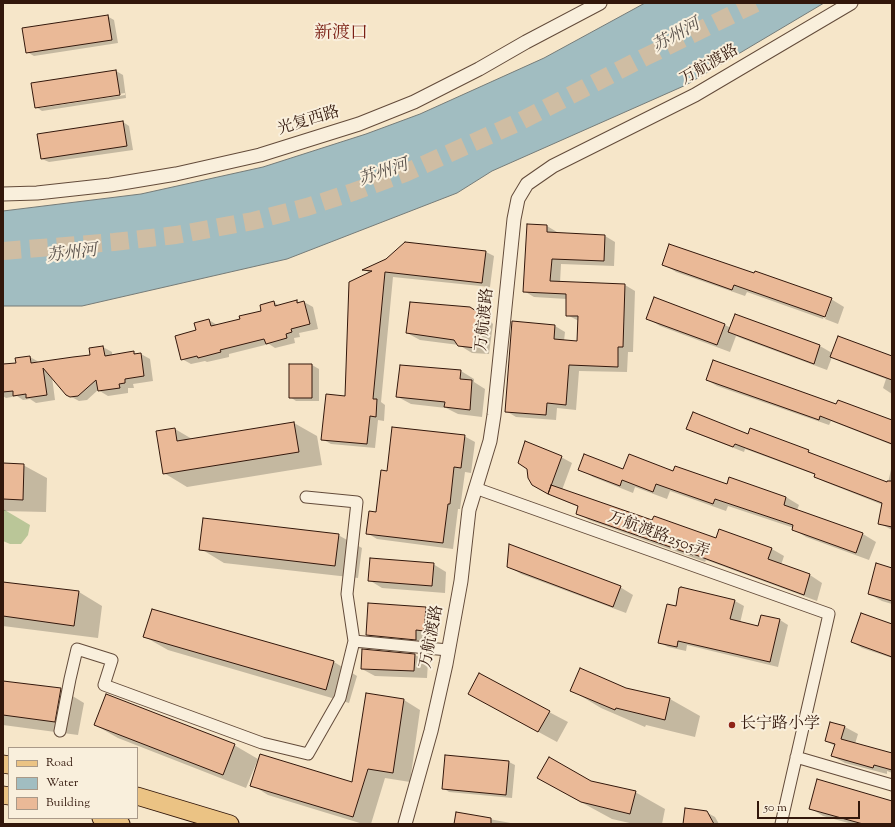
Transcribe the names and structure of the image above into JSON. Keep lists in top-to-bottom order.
{
  "streets": {
    "street": ["万航渡路", "光复西路", "万航渡路2505弄"]
  },
  "crossings": [
    ["万航渡路", "万航渡路2505弄"]
  ],
  "districts": ["新渡口"],
  "water": ["苏州河"],
  "places": ["长宁路小学"],
  "legend": ["Road", "Water", "Building"],
  "scale_bar": "50 m"
}
